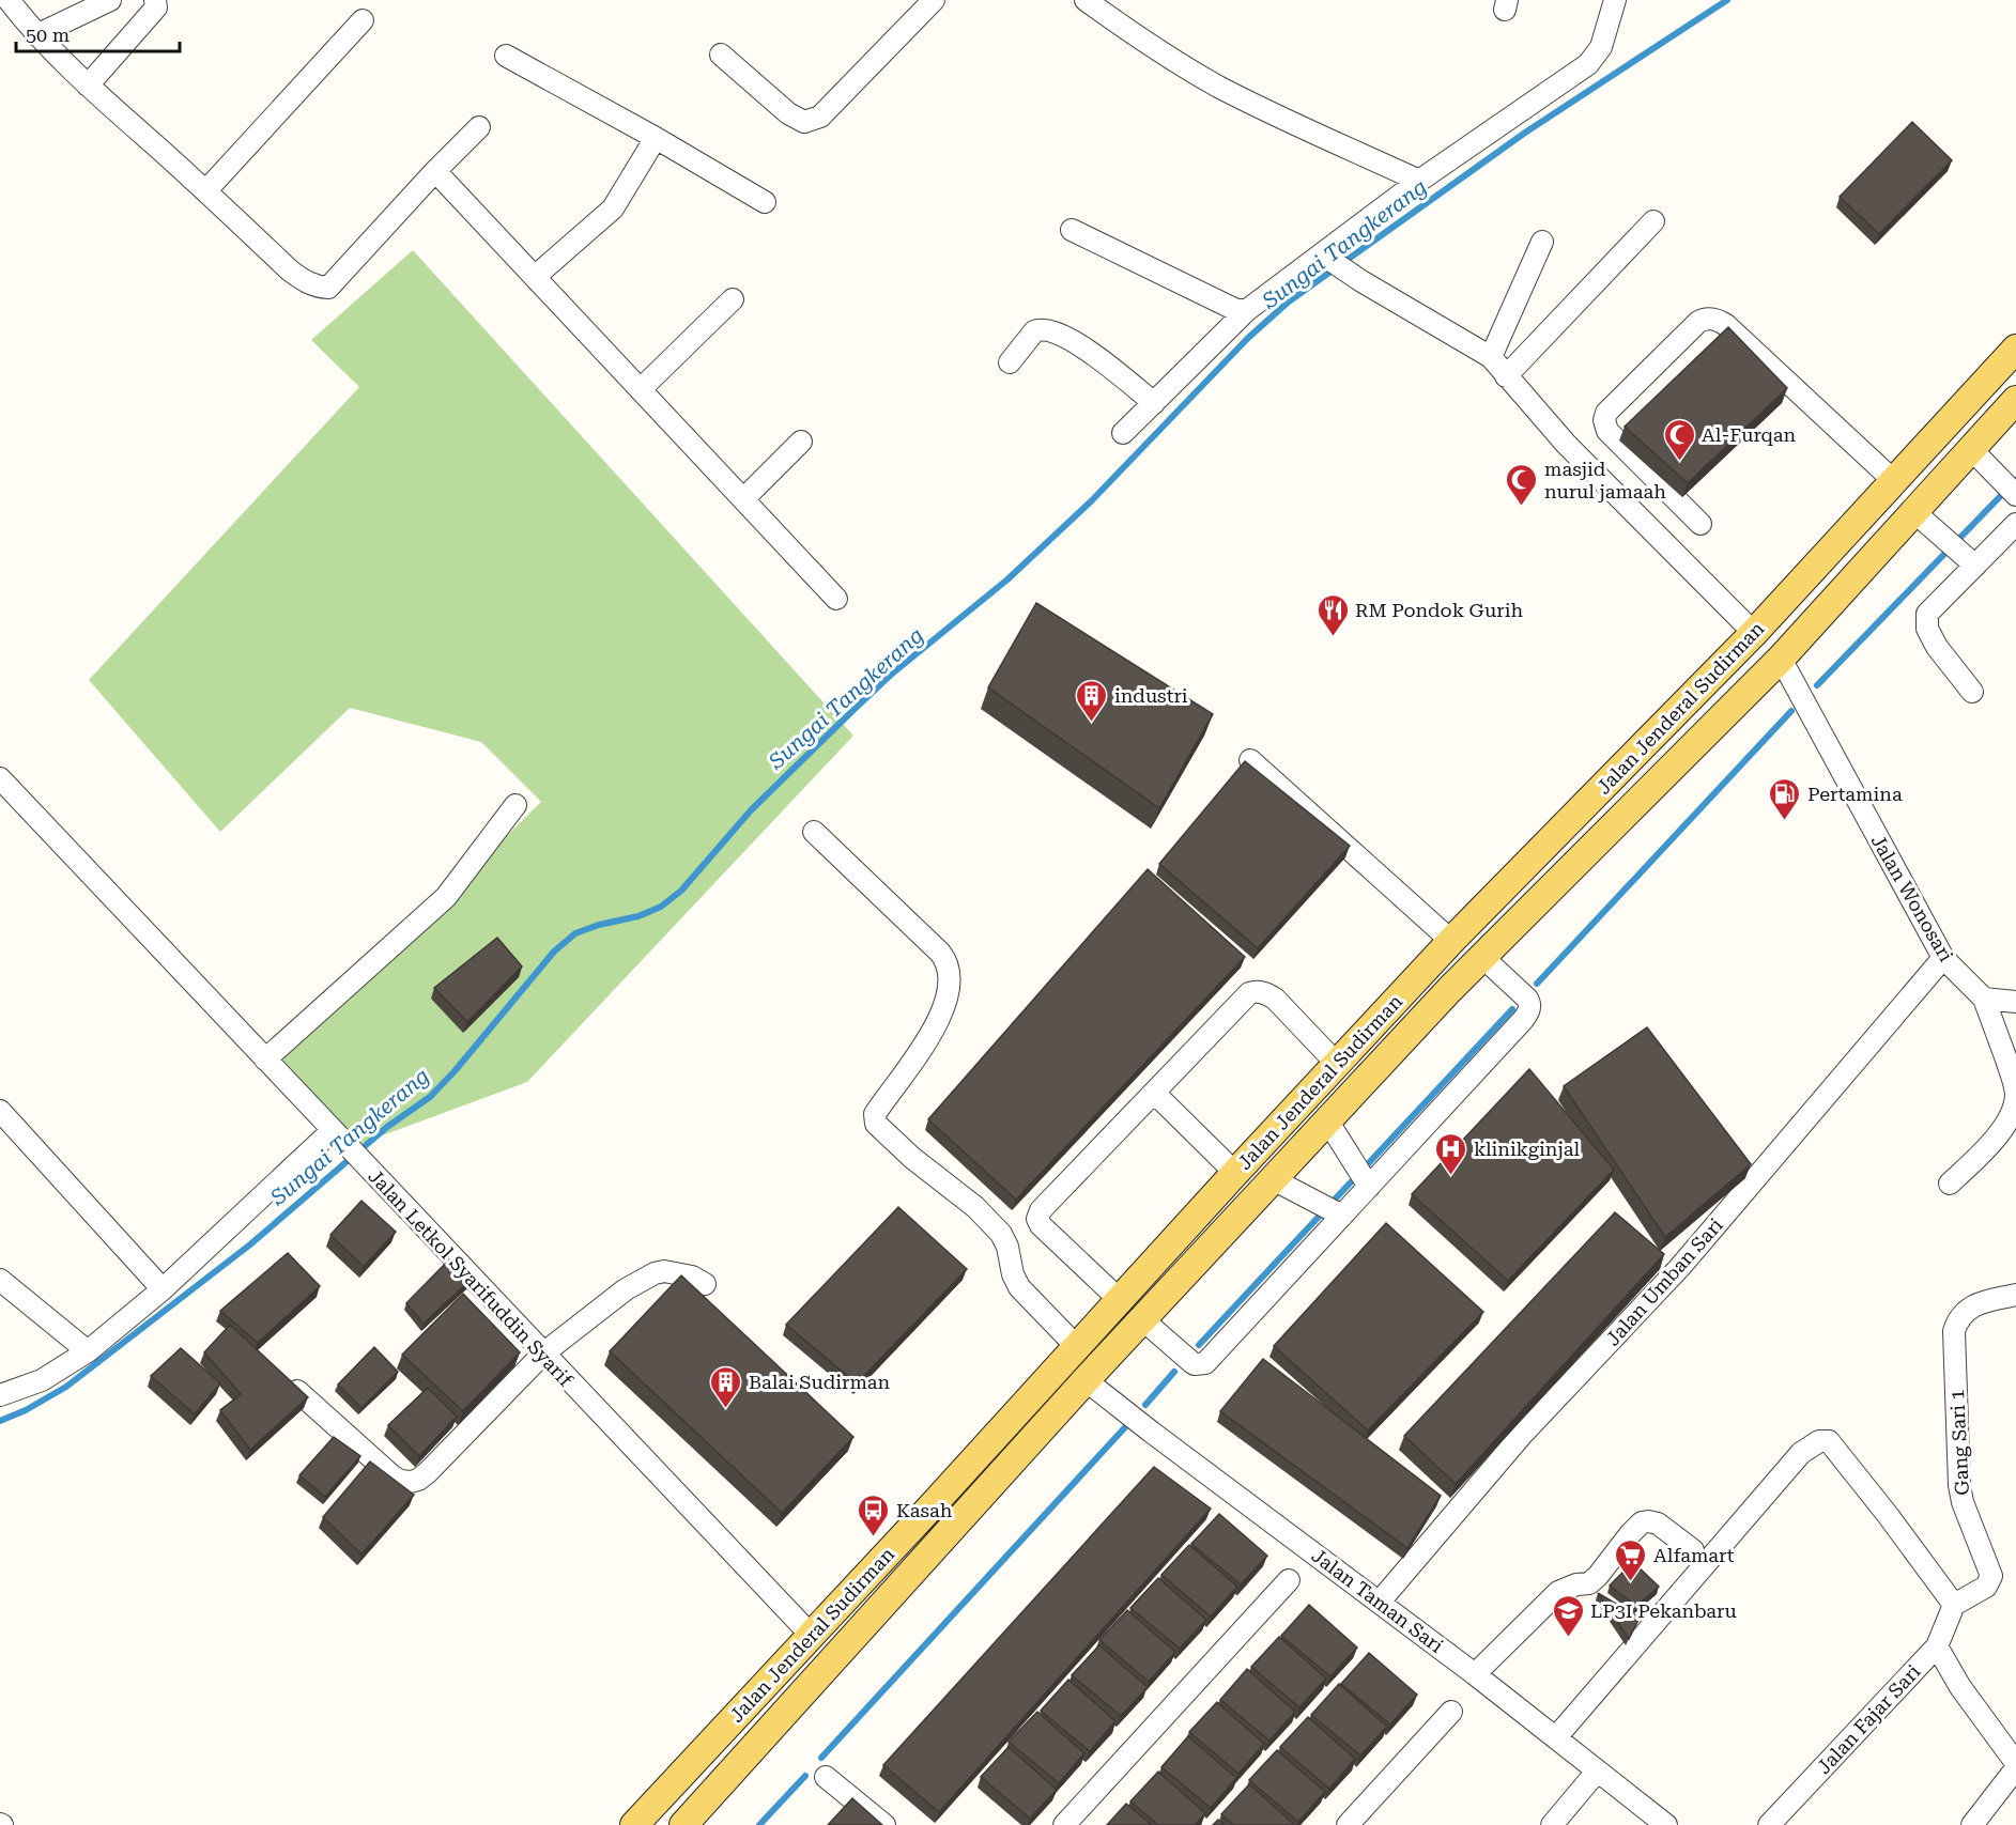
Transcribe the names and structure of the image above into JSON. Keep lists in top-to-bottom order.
{
  "streets": {
    "main road": ["Jalan Jenderal Sudirman"],
    "street": [
      "Jalan Wonosari",
      "Jalan Letkol Syarifuddin Syarif",
      "Jalan Umban Sari",
      "Gang Sari 1",
      "Jalan Taman Sari",
      "Jalan Fajar Sari"
    ]
  },
  "crossings": [
    ["Jalan Jenderal Sudirman", "Jalan Wonosari"],
    ["Jalan Jenderal Sudirman", "Jalan Letkol Syarifuddin Syarif"],
    ["Jalan Jenderal Sudirman", "Jalan Taman Sari"],
    ["Jalan Wonosari", "Jalan Umban Sari"],
    ["Jalan Umban Sari", "Jalan Taman Sari"],
    ["Gang Sari 1", "Jalan Fajar Sari"]
  ],
  "water": ["Sungai Tangkerang"],
  "places": {
    "mosque": ["Al-Furqan", "masjid nurul jamaah"],
    "restaurant": ["RM Pondok Gurih"],
    "building": ["industri", "Balai Sudirman"],
    "fuel station": ["Pertamina"],
    "hospital": ["klinikginjal"],
    "bus stop": ["Kasah"],
    "supermarket": ["Alfamart"],
    "school or university": ["LP3I Pekanbaru"]
  },
  "scale_bar": "50 m"
}
